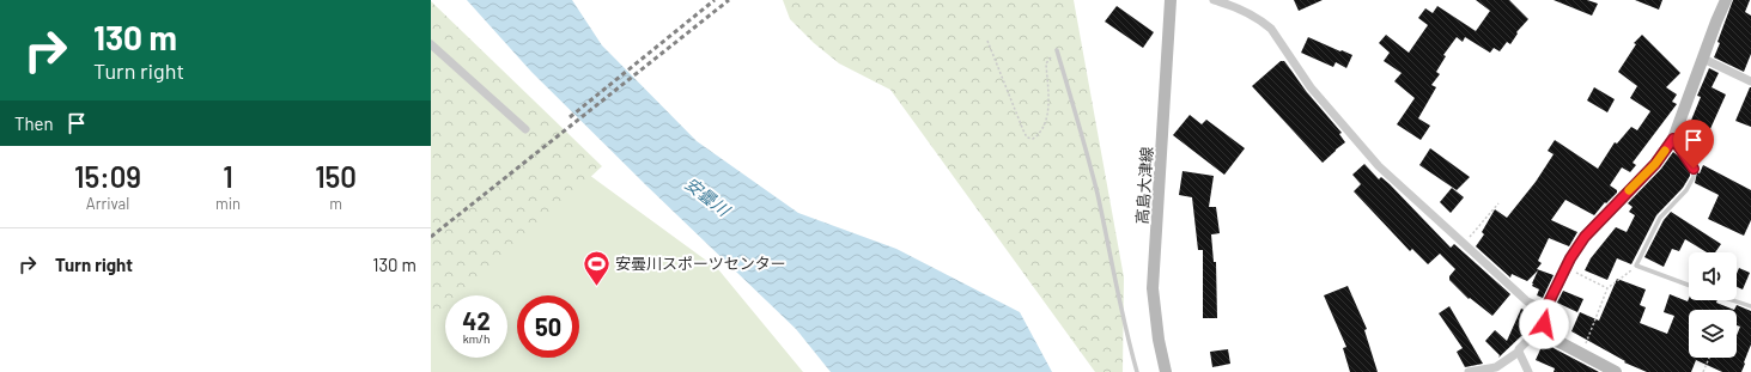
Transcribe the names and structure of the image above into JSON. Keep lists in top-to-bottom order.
{
  "streets": {
    "main road": ["高島大津線"]
  },
  "water": ["安曇川"],
  "places": {
    "sports": ["安曇川スポーツセンター"]
  },
  "page": {
    "turn": ["130 m", "Turn right"],
    "then": "Then",
    "eta": [
      "15:09",
      "Arrival",
      "1",
      "min",
      "150",
      "m"
    ],
    "list": [
      {
        "name": "Turn right",
        "value": "130 m"
      }
    ],
    "speed": "42 km/h",
    "limit": "50"
  }
}
